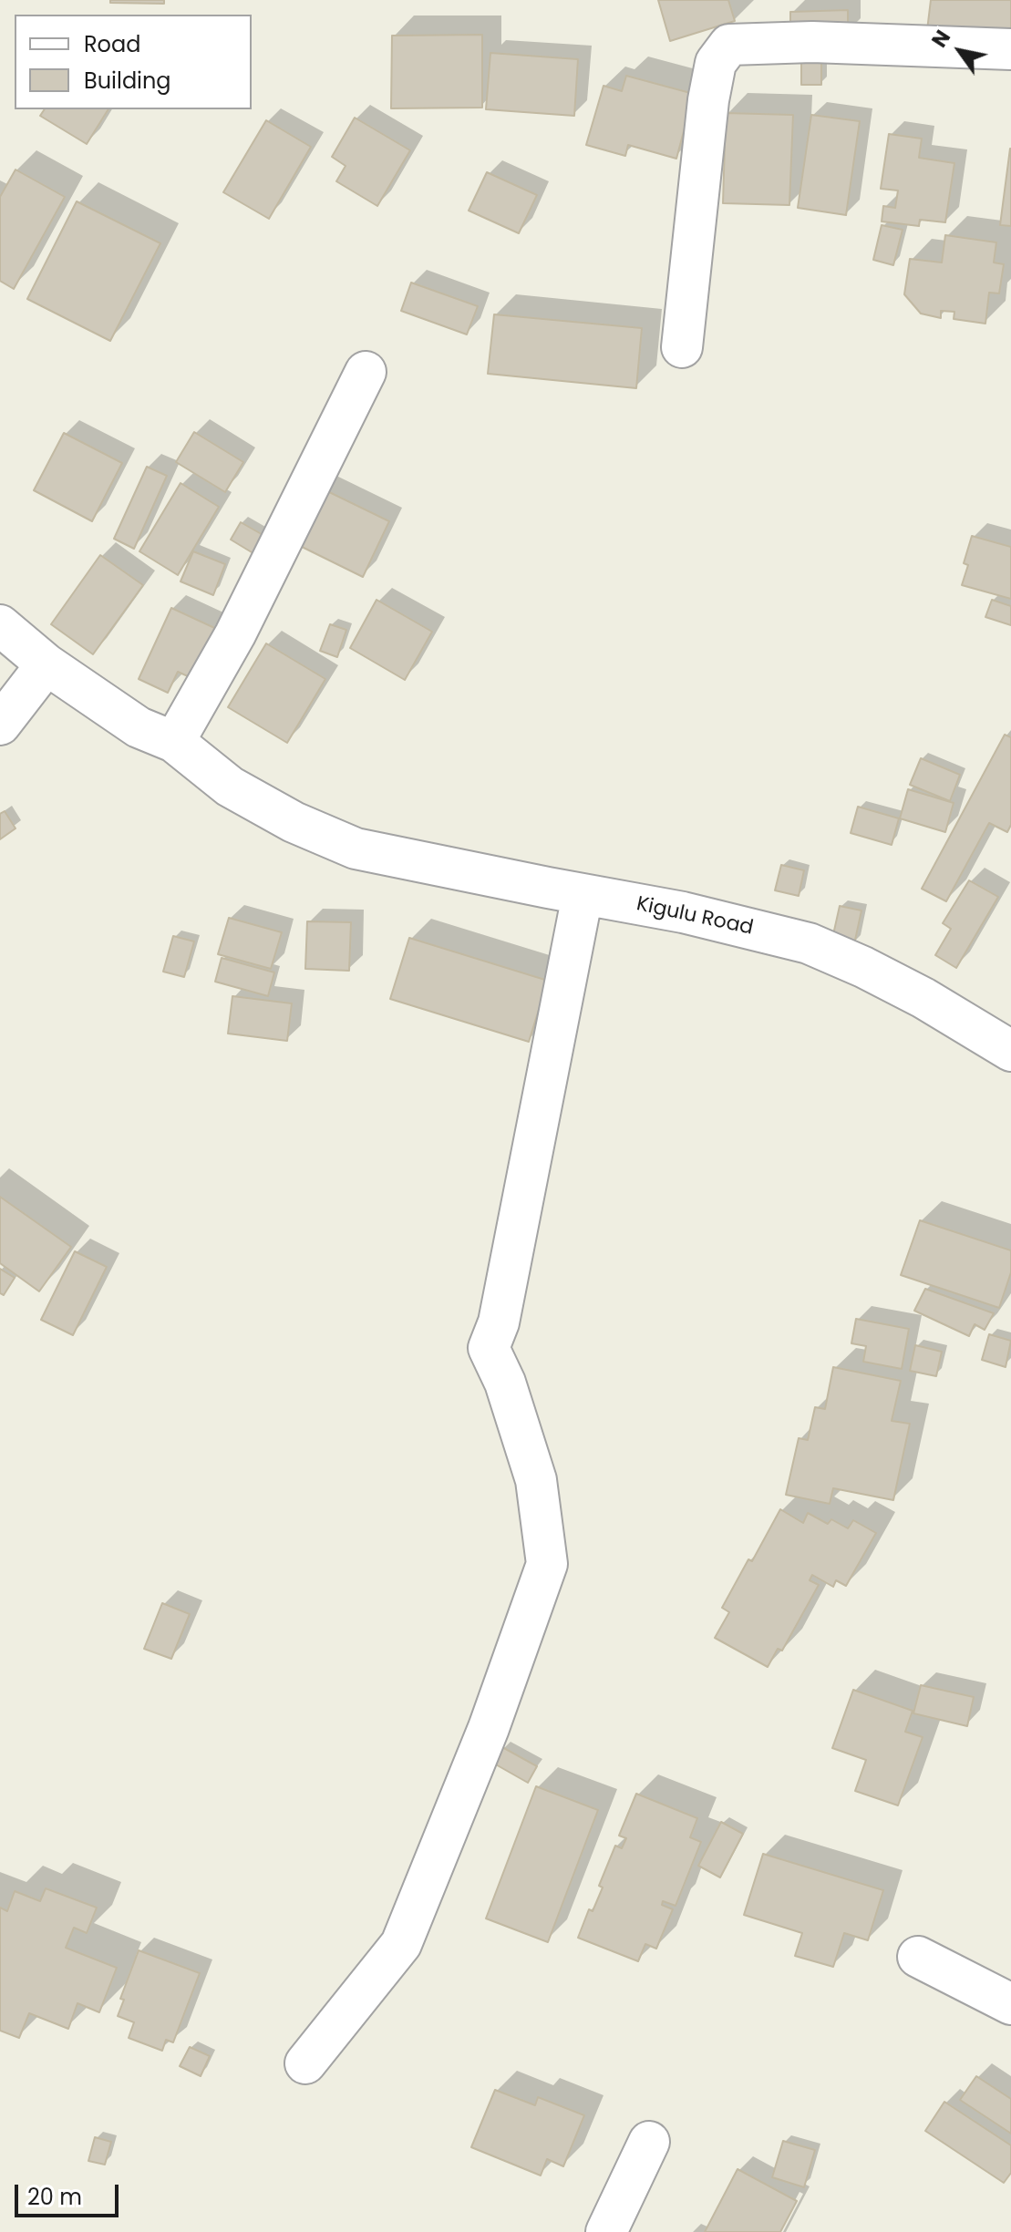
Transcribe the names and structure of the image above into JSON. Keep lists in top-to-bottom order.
{
  "streets": {
    "street": ["Kigulu Road"]
  },
  "legend": ["Road", "Building"],
  "scale_bar": "20 m",
  "north": "top left"
}
